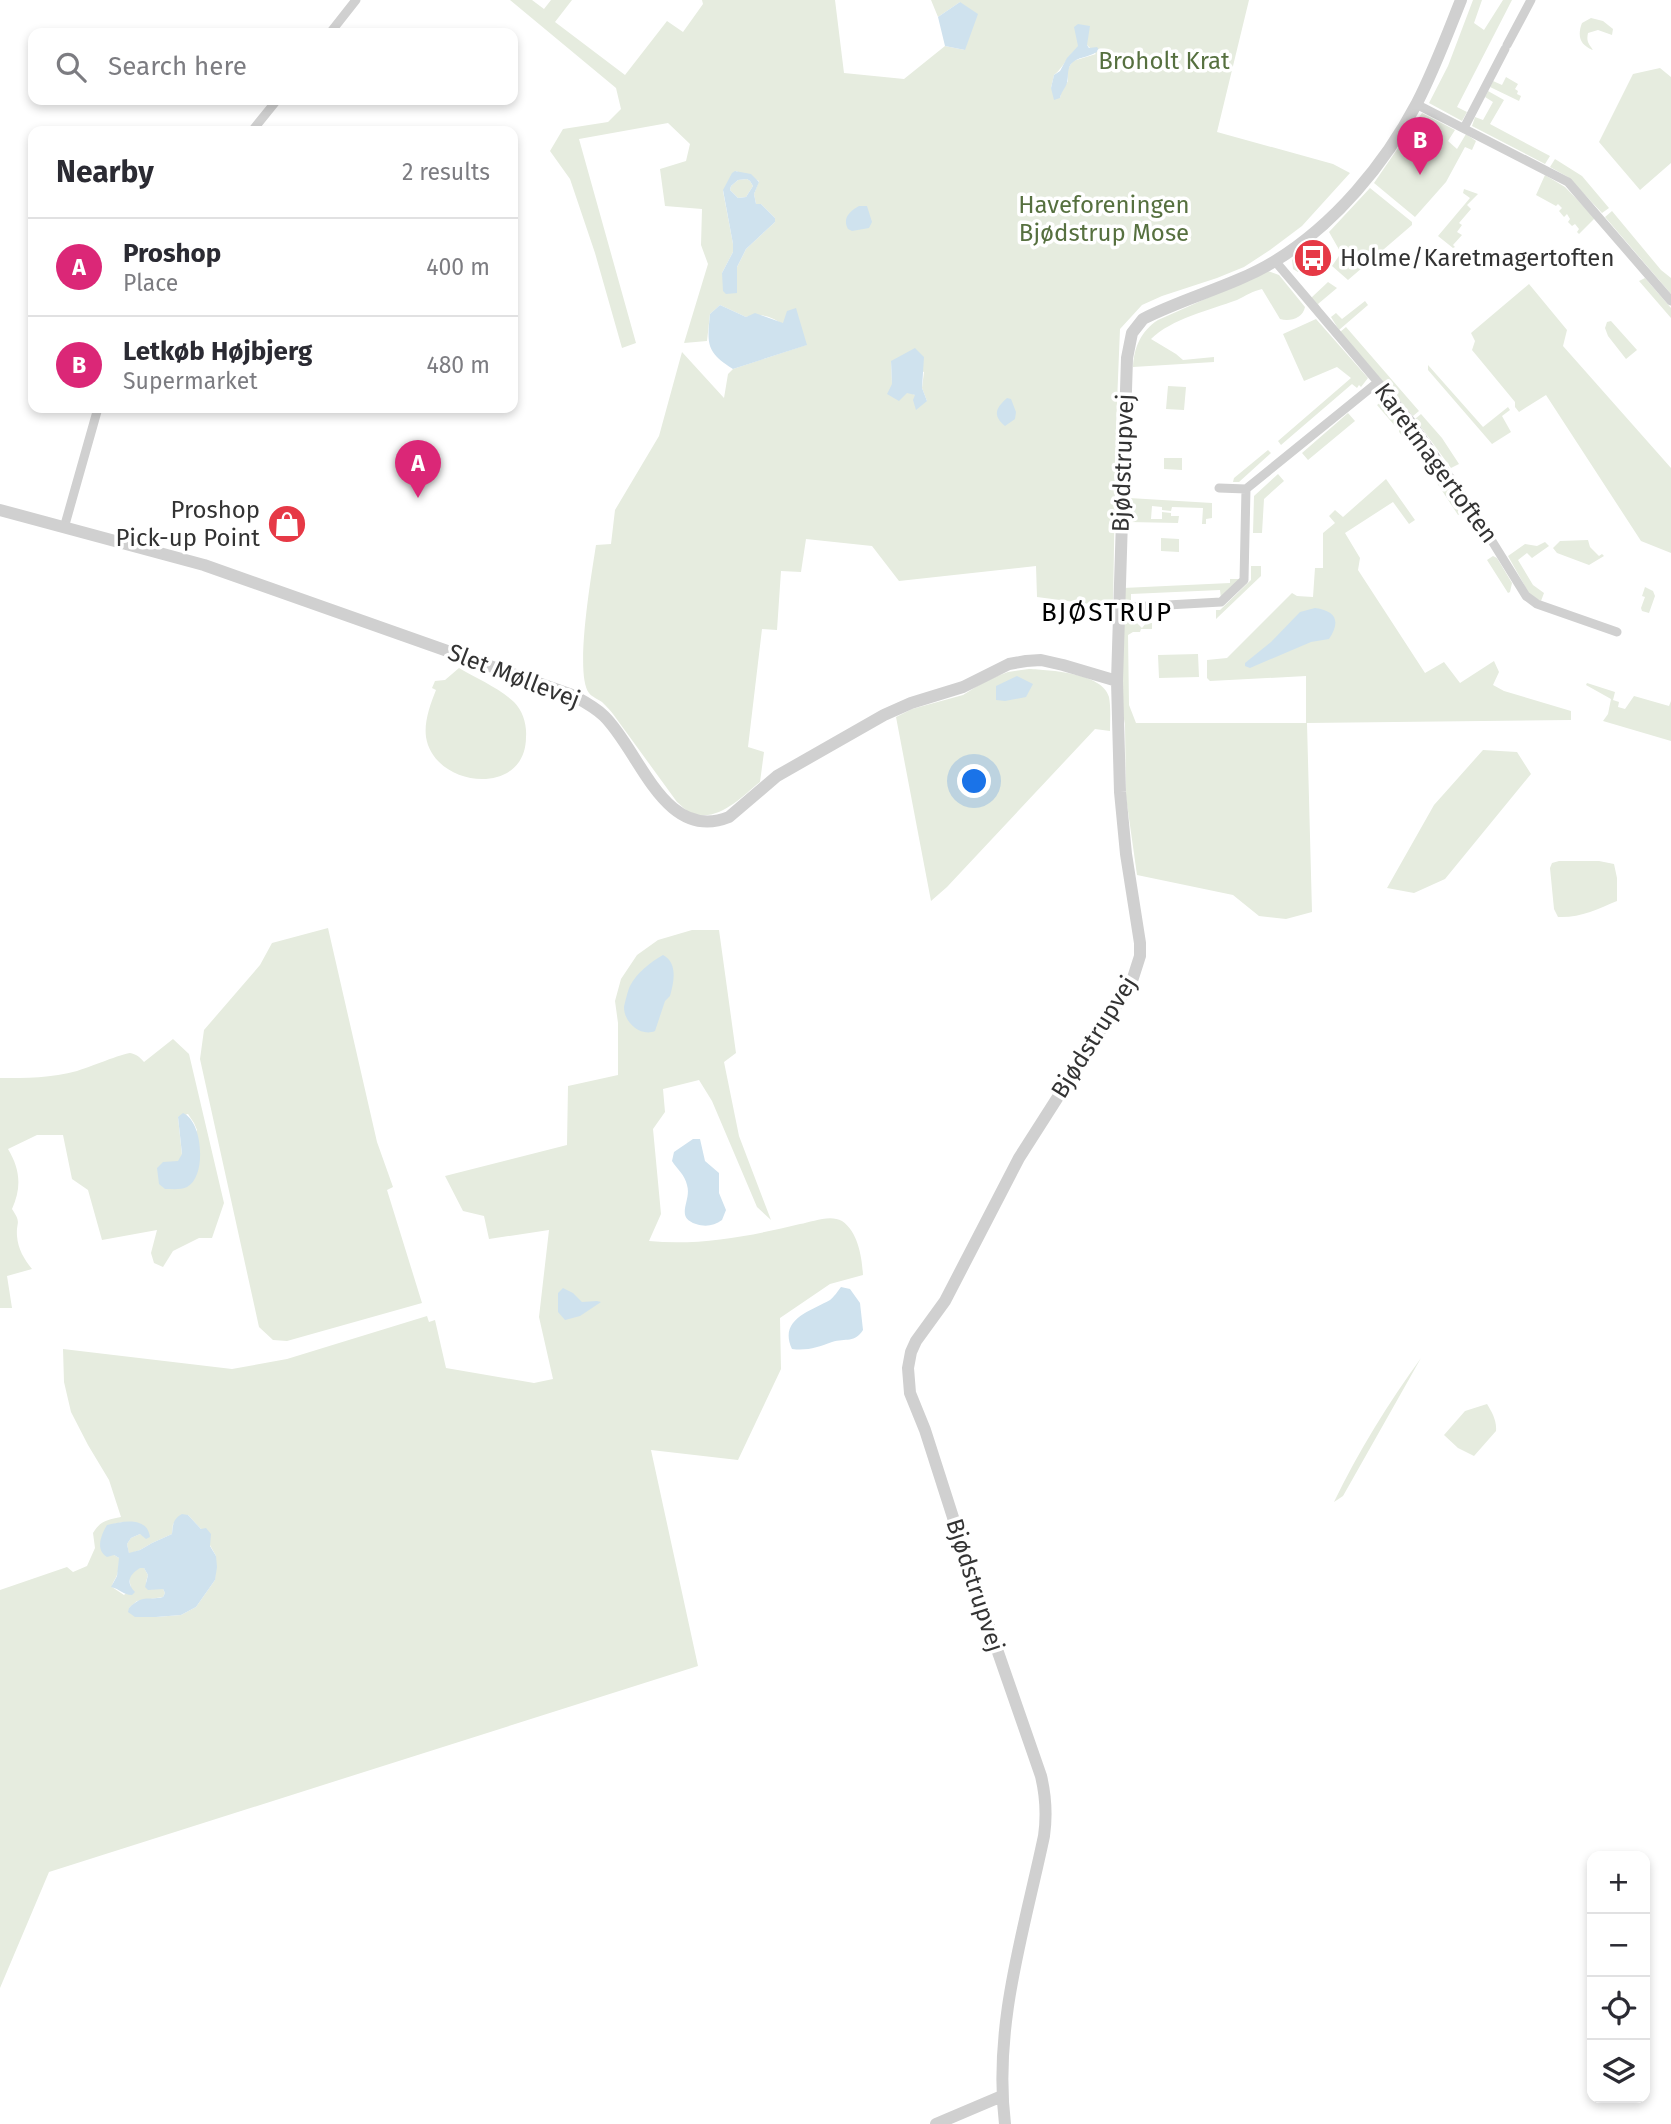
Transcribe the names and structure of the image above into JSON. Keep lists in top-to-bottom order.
{
  "streets": {
    "street": ["Bjødstrupvej", "Karetmagertoften", "Slet Møllevej"]
  },
  "crossings": [
    ["Bjødstrupvej", "Karetmagertoften"],
    ["Bjødstrupvej", "Slet Møllevej"]
  ],
  "districts": ["BJØSTRUP"],
  "parks": ["Broholt Krat", "Haveforeningen Bjødstrup Mose"],
  "places": {
    "bus stop": ["Holme/Karetmagertoften"],
    "shop": ["Proshop Pick-up Point"]
  },
  "page": {
    "search": "Search here",
    "pins": ["B", "A"],
    "heading": ["Nearby", "2 results"],
    "list": [
      {
        "mark": "A",
        "name": "Proshop",
        "note": "Place",
        "value": "400 m"
      },
      {
        "mark": "B",
        "name": "Letkøb Højbjerg",
        "note": "Supermarket",
        "value": "480 m"
      }
    ],
    "map_buttons": ["+", "−"]
  }
}
